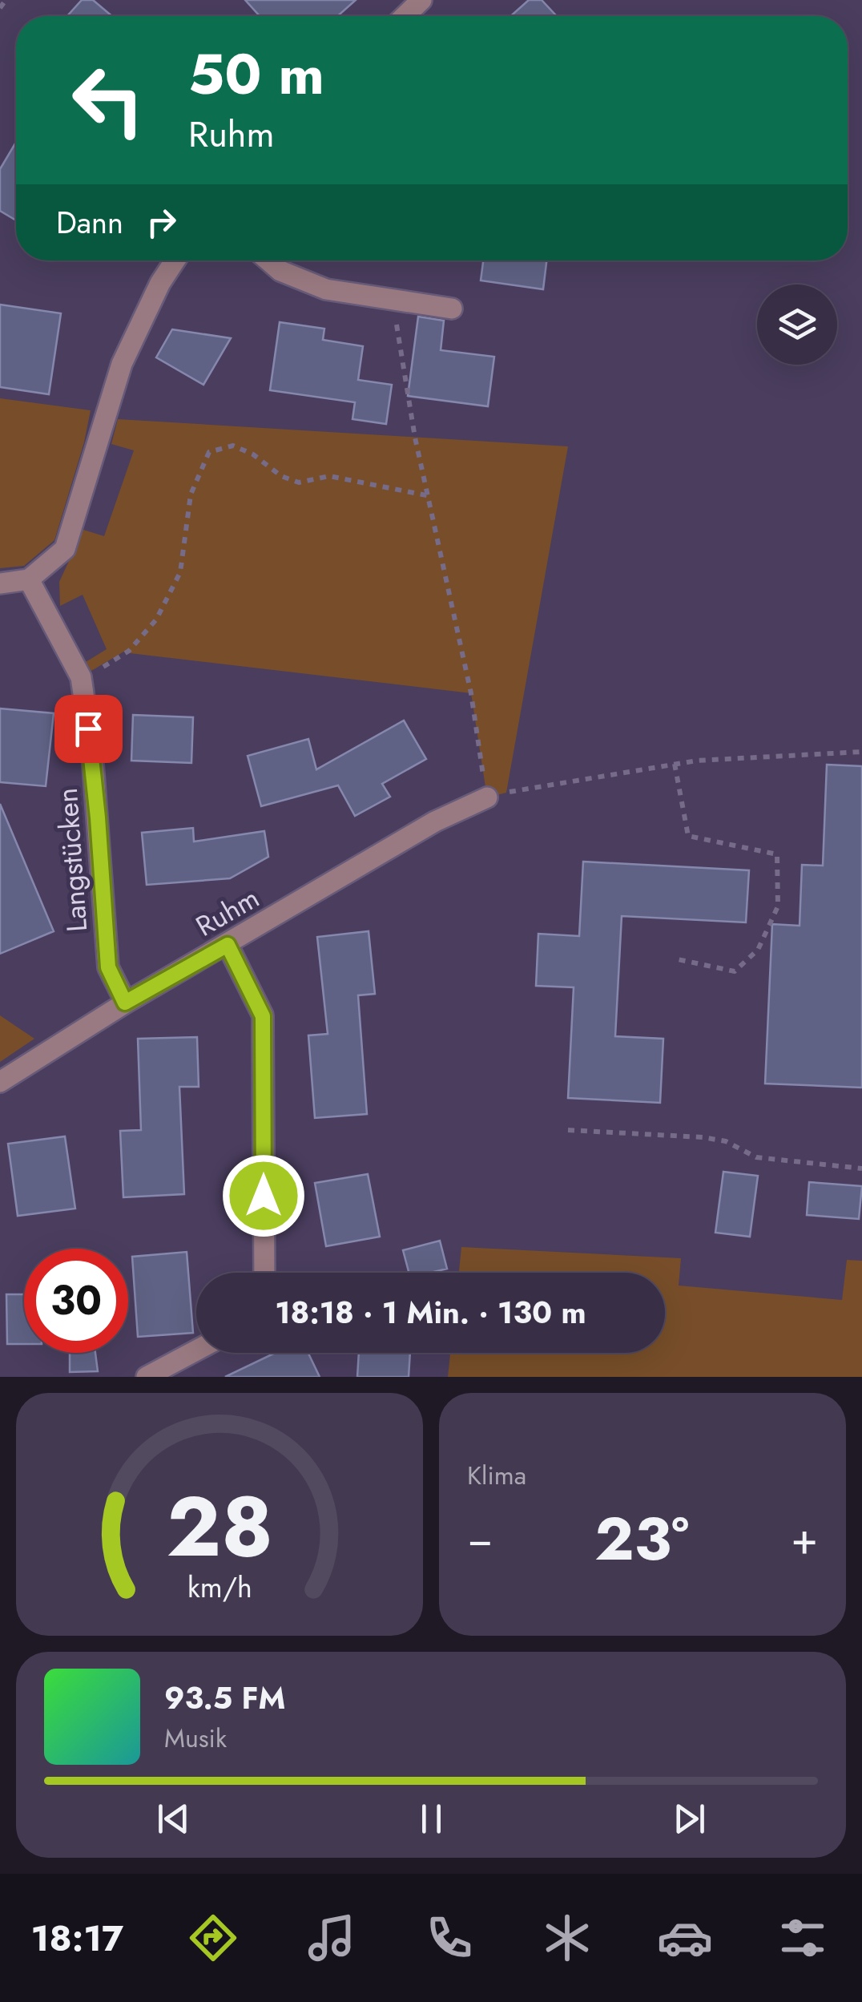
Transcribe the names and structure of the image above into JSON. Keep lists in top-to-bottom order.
{
  "streets": {
    "street": ["Langstücken", "Ruhm"]
  },
  "crossings": [
    ["Langstücken", "Ruhm"]
  ],
  "page": {
    "turn": ["50 m", "Ruhm"],
    "then": "Dann",
    "limit": "30",
    "trip": "18:18 · 1 Min. · 130 m",
    "tile": "Klima",
    "heat": ["−", "23°", "+"],
    "song": ["93.5 FM", "Musik"],
    "tabs": "18:17",
    "gauge": ["28", "km/h"]
  }
}
